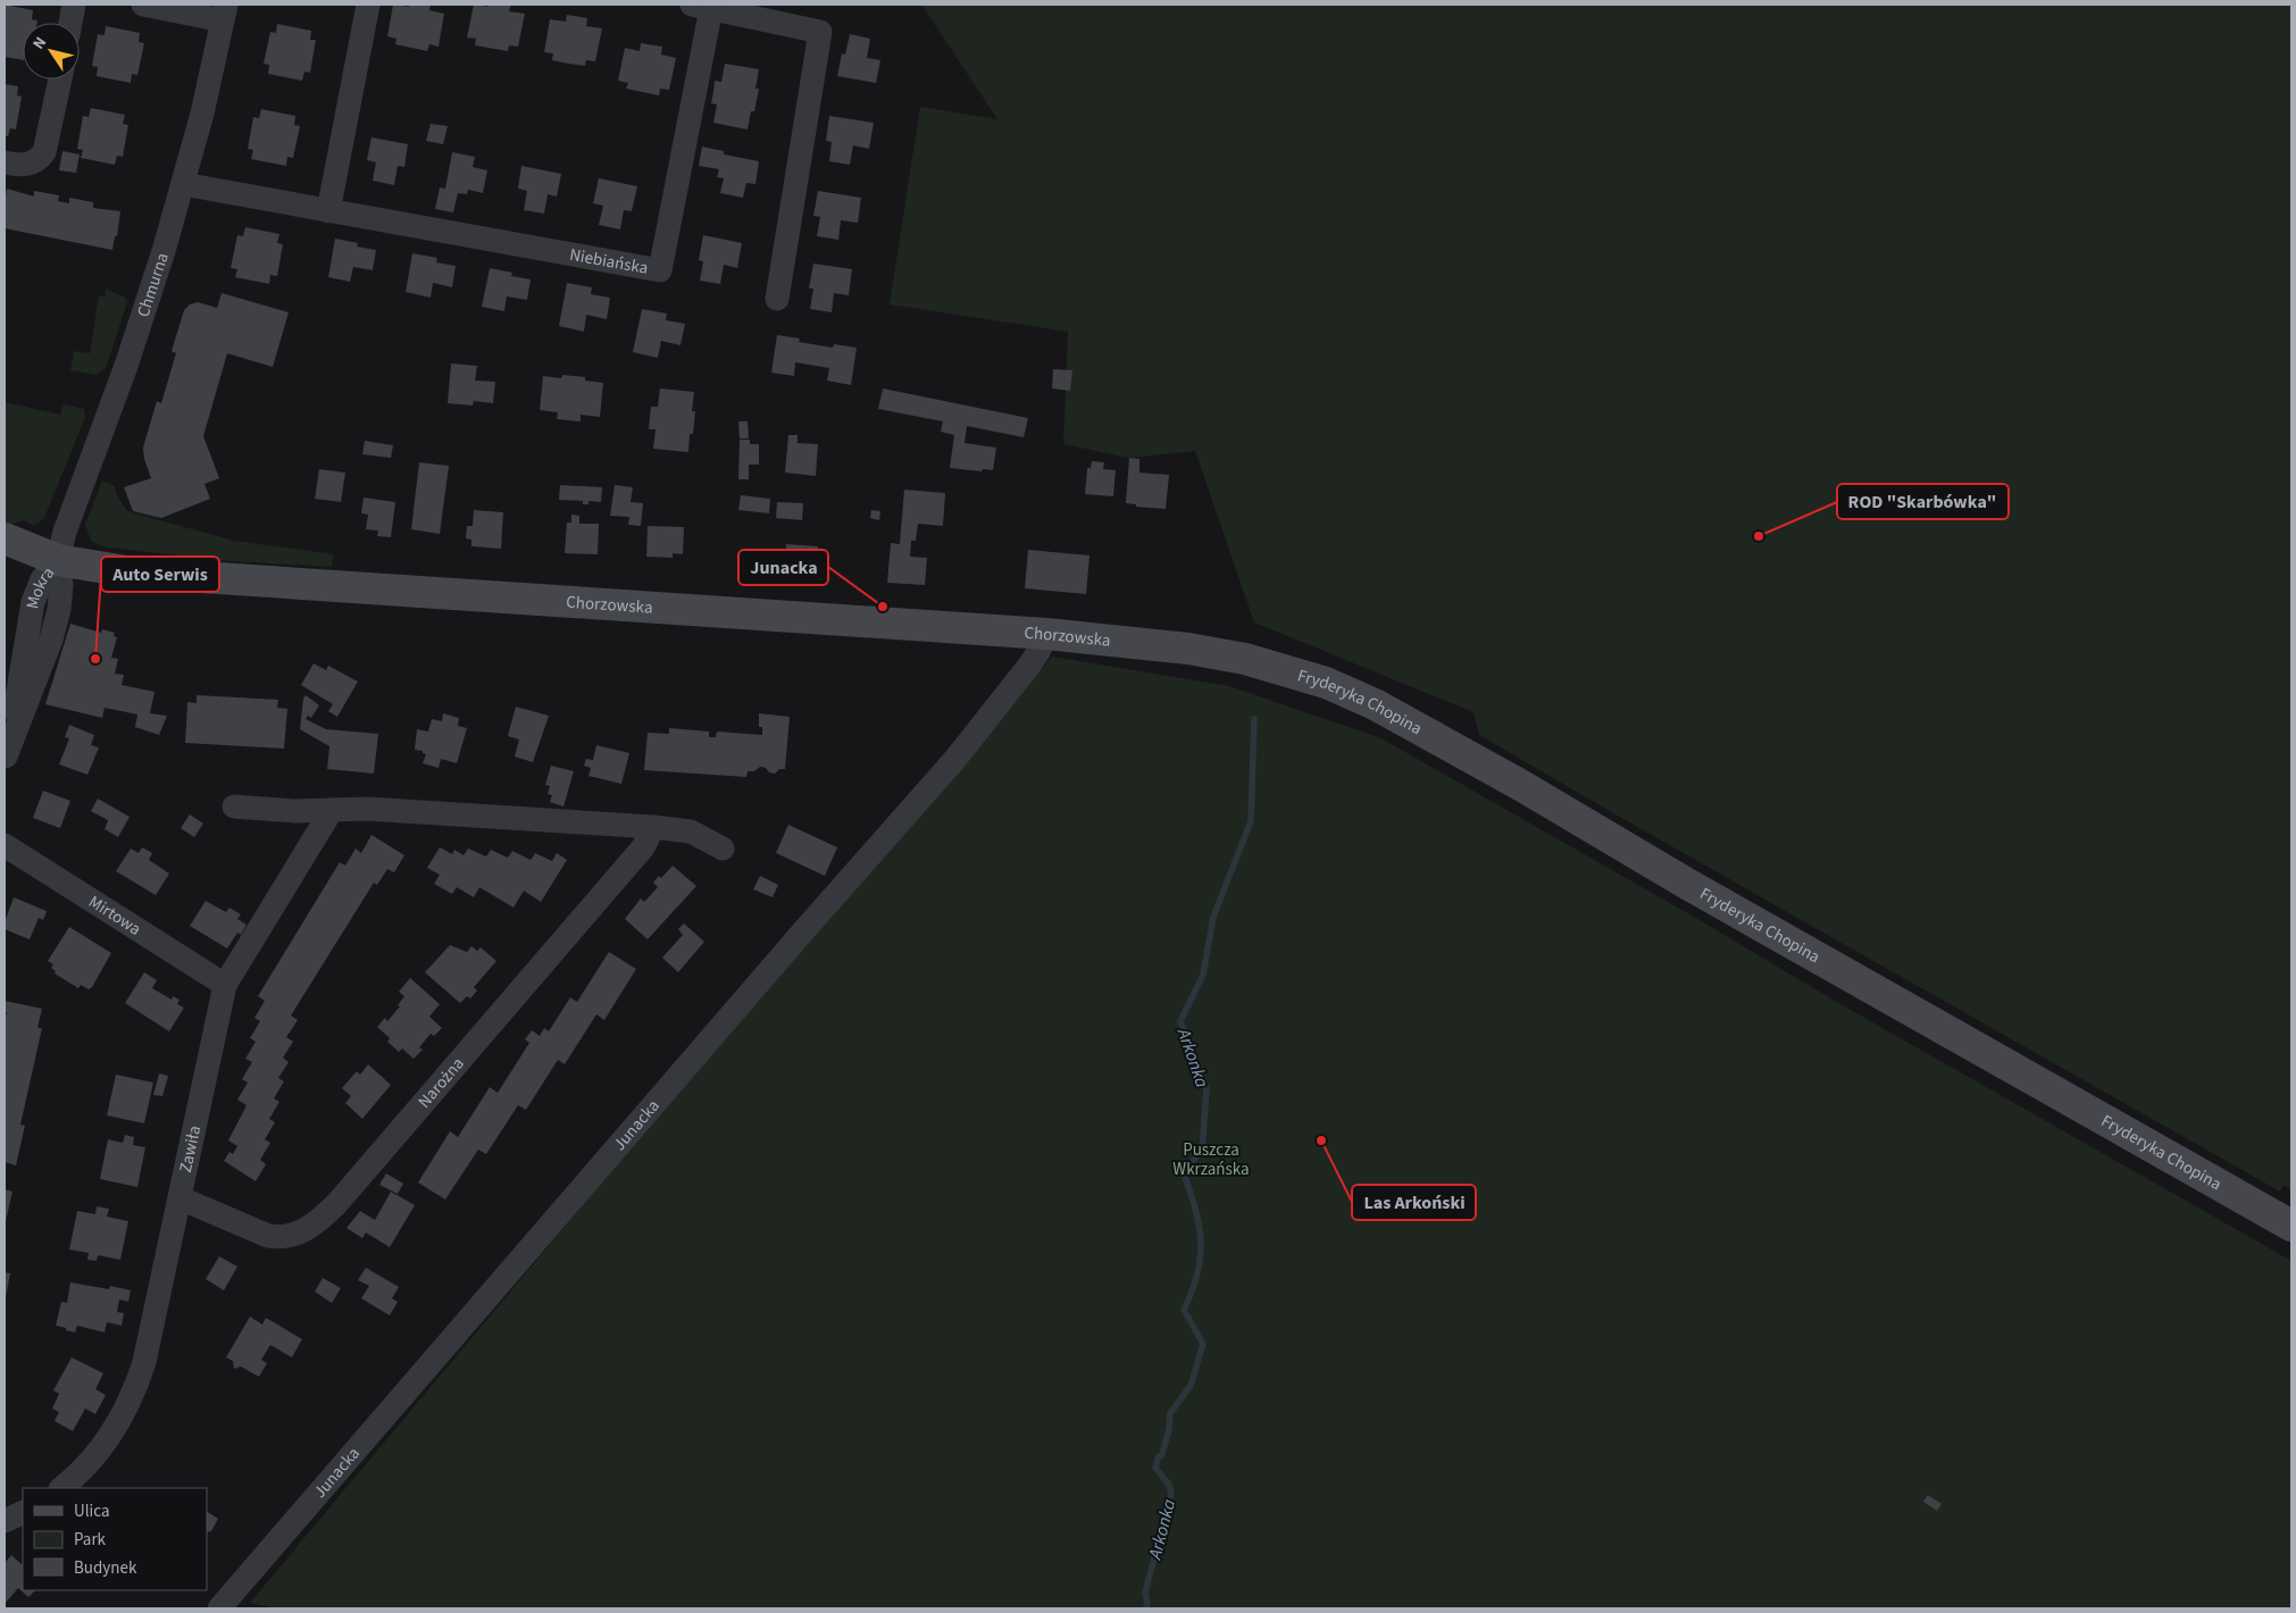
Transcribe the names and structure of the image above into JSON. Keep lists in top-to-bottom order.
{
  "streets": {
    "street": [
      "Niebiańska",
      "Chmurna",
      "Mokra",
      "Chorzowska",
      "Fryderyka Chopina",
      "Mirtowa",
      "Narożna",
      "Junacka",
      "Zawiła"
    ]
  },
  "crossings": [
    ["Niebiańska", "Chmurna"],
    ["Chmurna", "Mokra"],
    ["Chmurna", "Chorzowska"],
    ["Mokra", "Chorzowska"],
    ["Chorzowska", "Fryderyka Chopina"],
    ["Chorzowska", "Junacka"],
    ["Mirtowa", "Zawiła"],
    ["Narożna", "Zawiła"]
  ],
  "water": ["Arkonka"],
  "parks": ["Puszcza Wkrzańska"],
  "places": [
    "ROD \"Skarbówka\"",
    "Junacka",
    "Auto Serwis",
    "Las Arkoński"
  ],
  "legend": ["Ulica", "Park", "Budynek"],
  "north": "top left"
}
